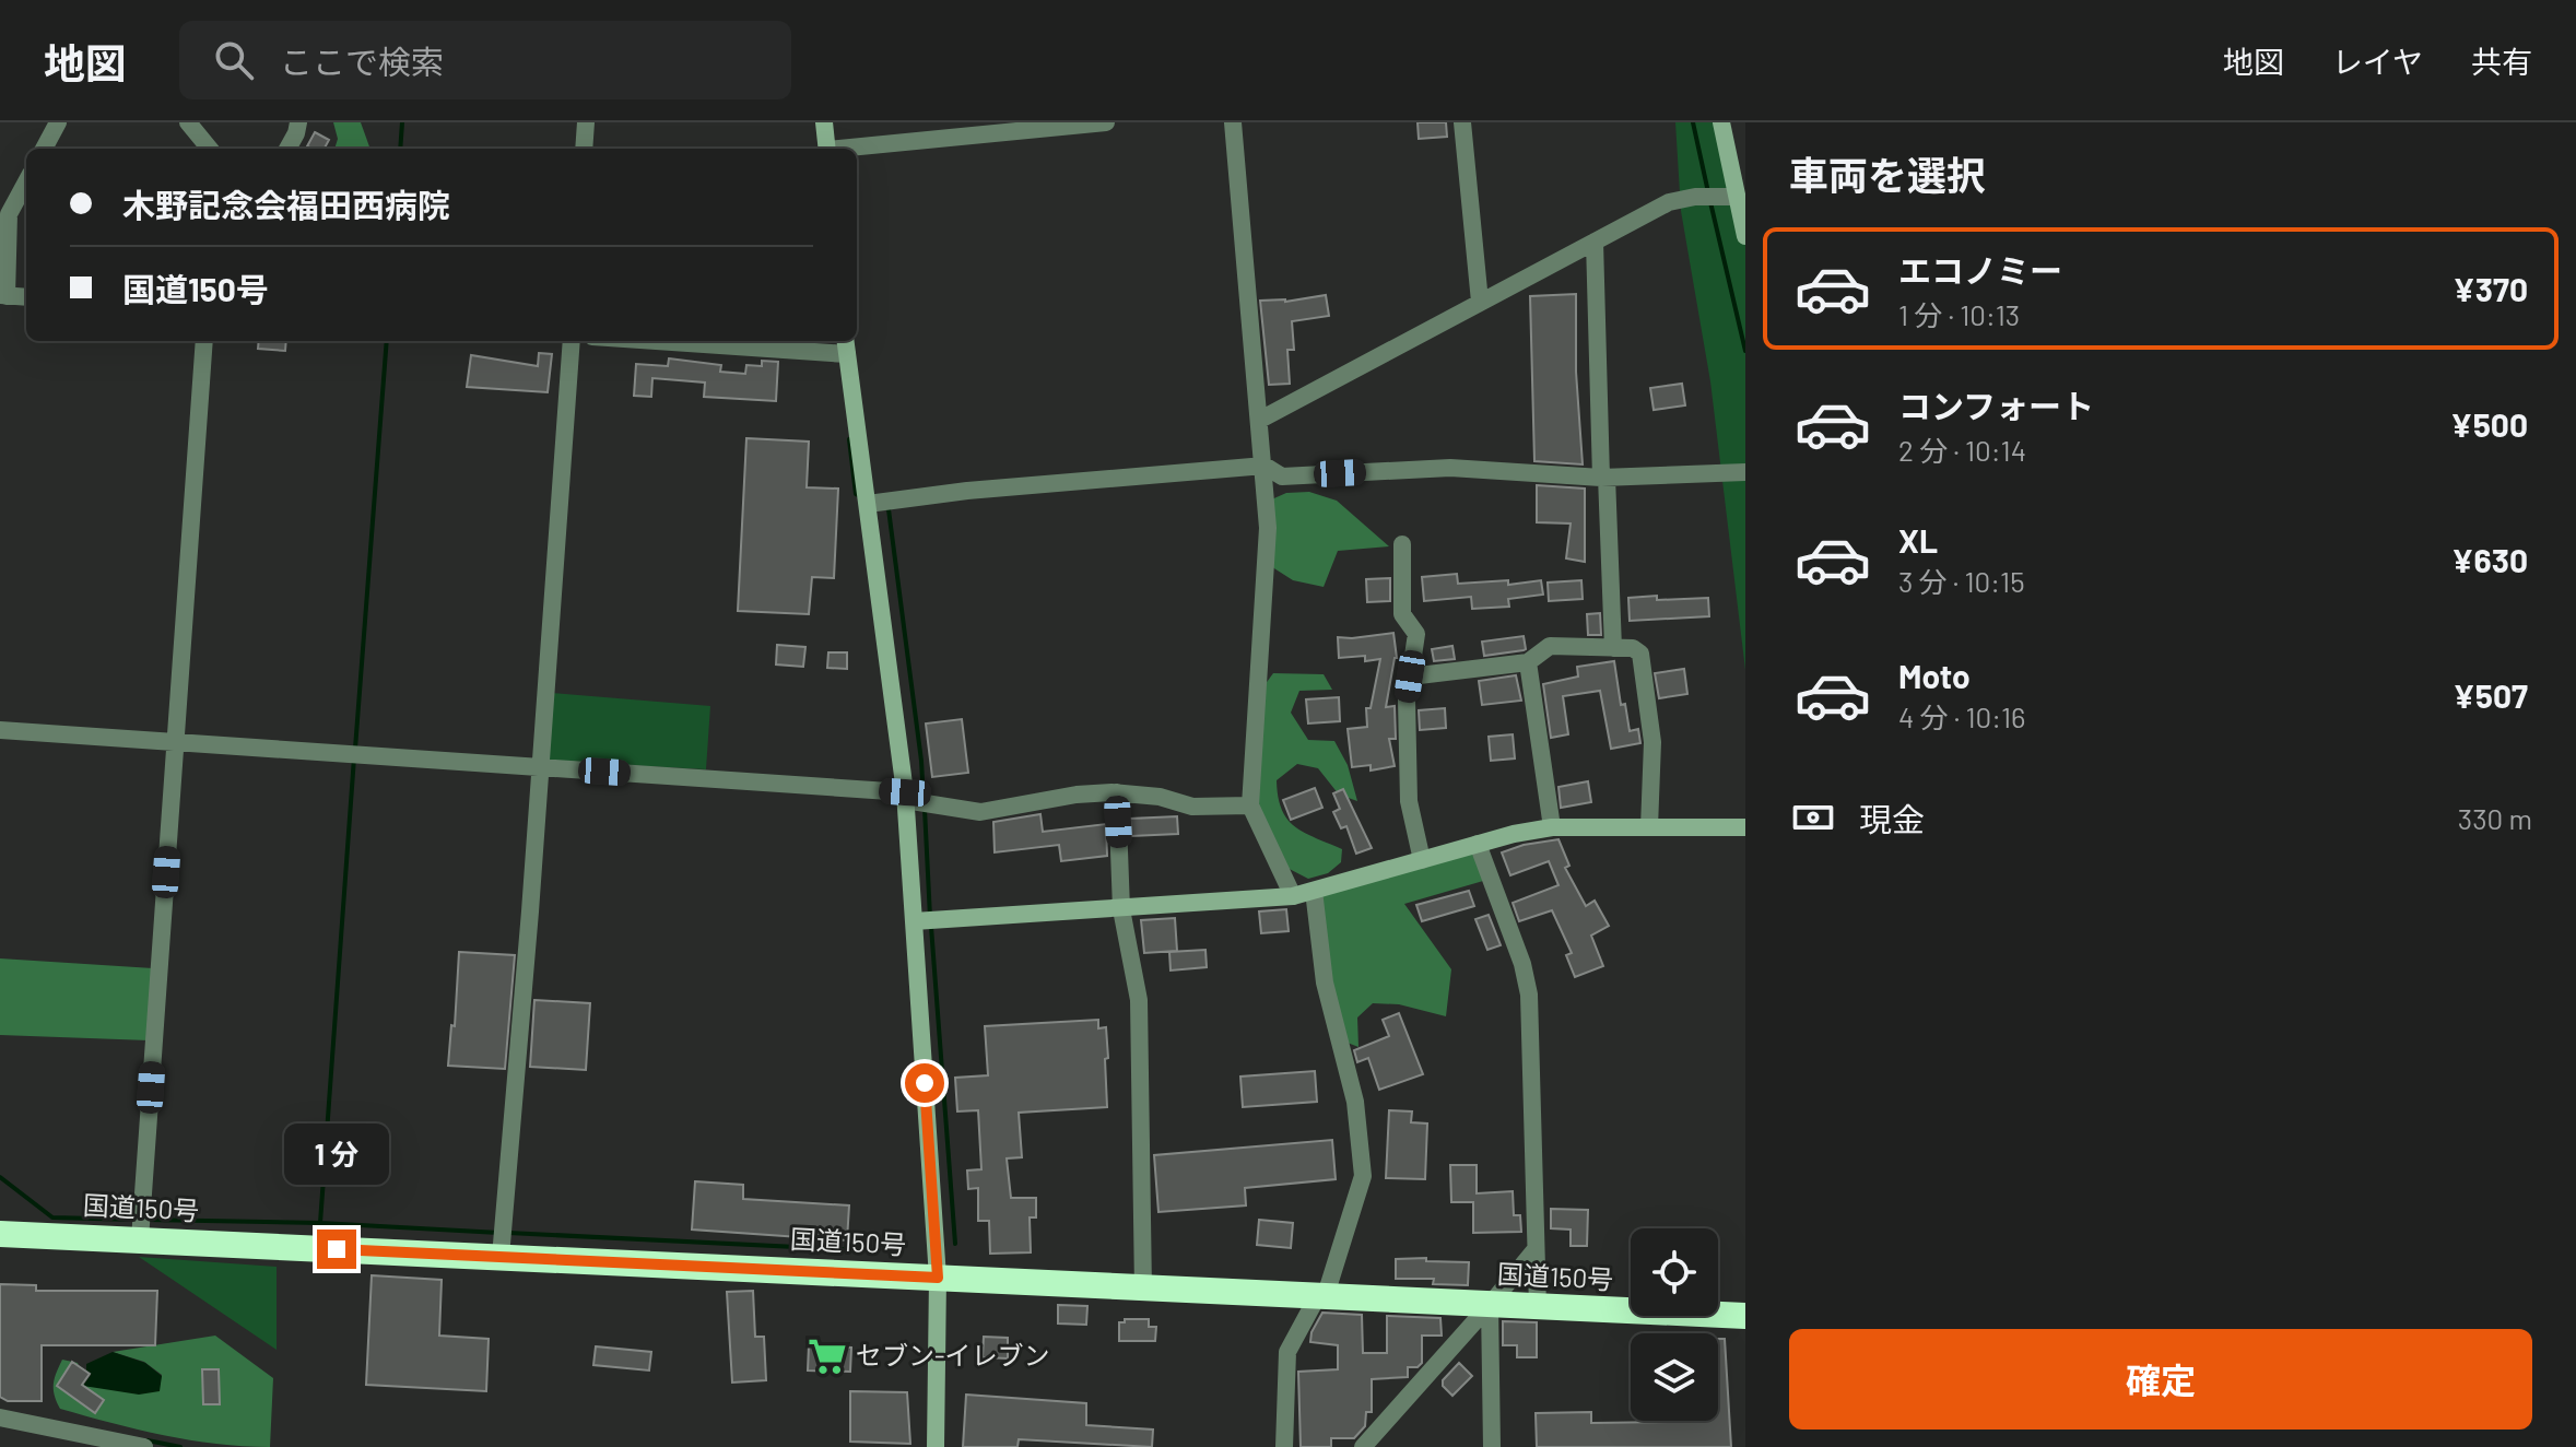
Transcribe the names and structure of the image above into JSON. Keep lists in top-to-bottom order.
{
  "streets": {
    "highway": ["国道150号"]
  },
  "places": {
    "supermarket": ["セブン-イレブン"]
  },
  "page": {
    "header": "地図",
    "search": "ここで検索",
    "nav": ["地図", "レイヤ", "共有"],
    "heading": "車両を選択",
    "banner": ["木野記念会福田西病院", "国道150号"],
    "list": [
      {
        "name": "エコノミー",
        "note": "1 分 · 10:13",
        "value": "¥370"
      },
      {
        "name": "コンフォート",
        "note": "2 分 · 10:14",
        "value": "¥500"
      },
      {
        "name": "XL",
        "note": "3 分 · 10:15",
        "value": "¥630"
      },
      {
        "name": "Moto",
        "note": "4 分 · 10:16",
        "value": "¥507"
      }
    ],
    "pay": ["現金", "330 m"],
    "bubble": "1 分",
    "buttons": "確定"
  }
}
